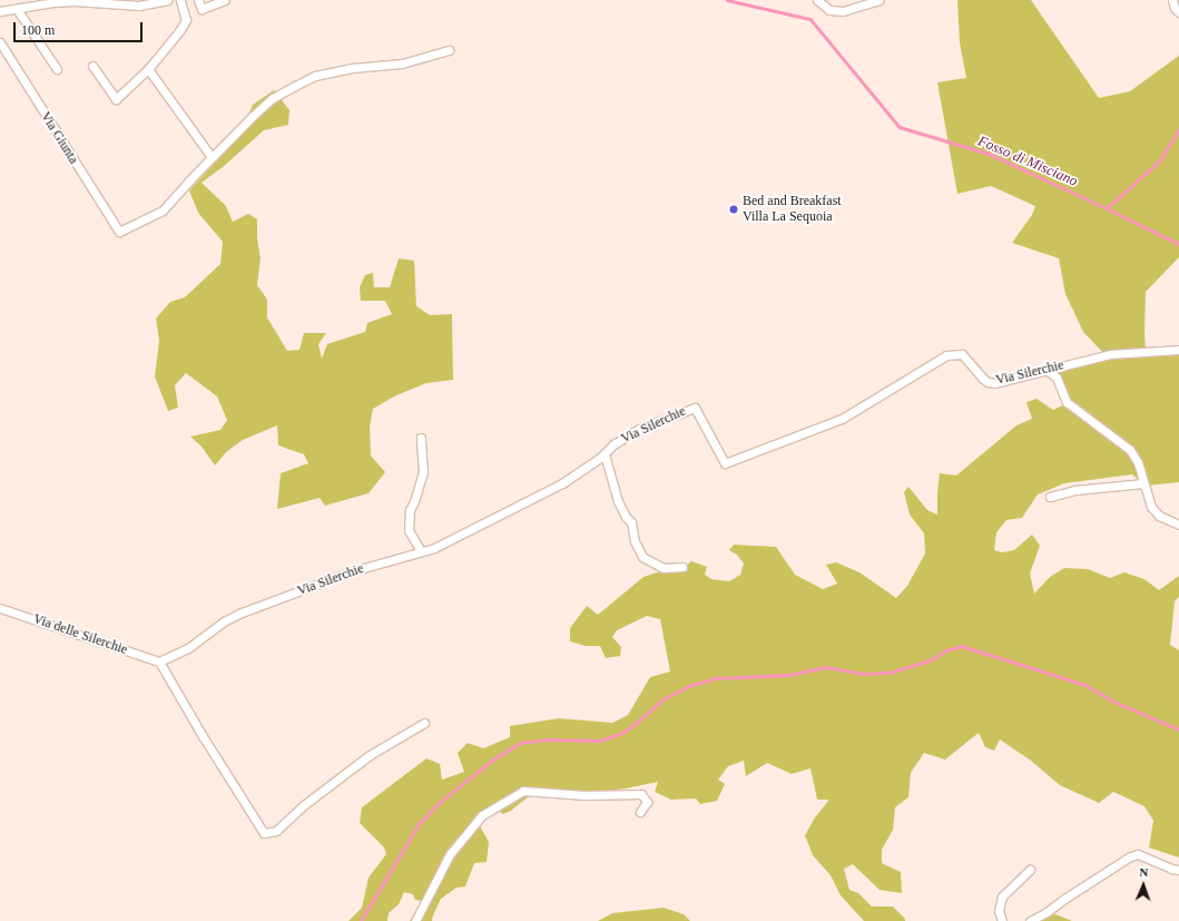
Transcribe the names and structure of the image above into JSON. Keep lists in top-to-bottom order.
{
  "streets": {
    "street": ["Via Giunta", "Via Silerchie", "Via delle Silerchie"]
  },
  "crossings": [
    ["Via Silerchie", "Via delle Silerchie"]
  ],
  "water": ["Fosso di Misciano"],
  "places": ["Bed and Breakfast Villa La Sequoia"],
  "scale_bar": "100 m",
  "north": "top"
}
